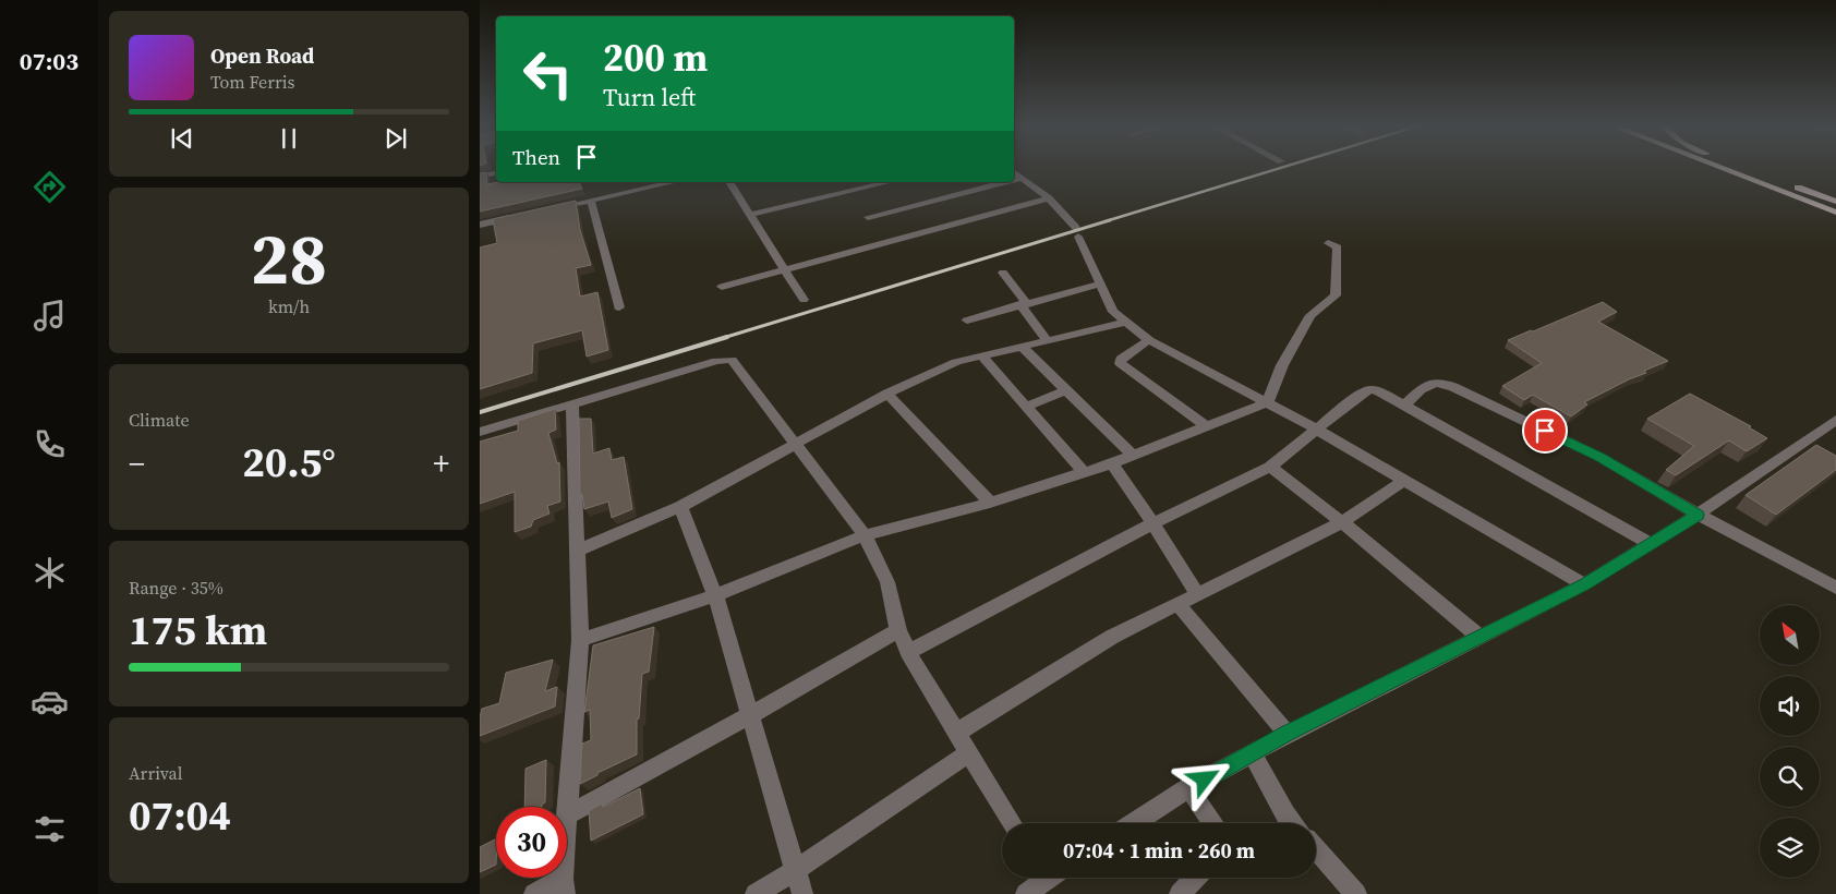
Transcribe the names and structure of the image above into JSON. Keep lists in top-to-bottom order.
{
  "north": "top left",
  "page": {
    "tabs": "07:03",
    "turn": ["200 m", "Turn left"],
    "song": ["Open Road", "Tom Ferris"],
    "then": "Then",
    "tile": [
      ["28", "km/h"],
      "Climate",
      ["Range · 35%", "175 km"],
      ["Arrival", "07:04"]
    ],
    "heat": ["−", "20.5°", "+"],
    "limit": "30",
    "trip": "07:04 · 1 min · 260 m"
  }
}
